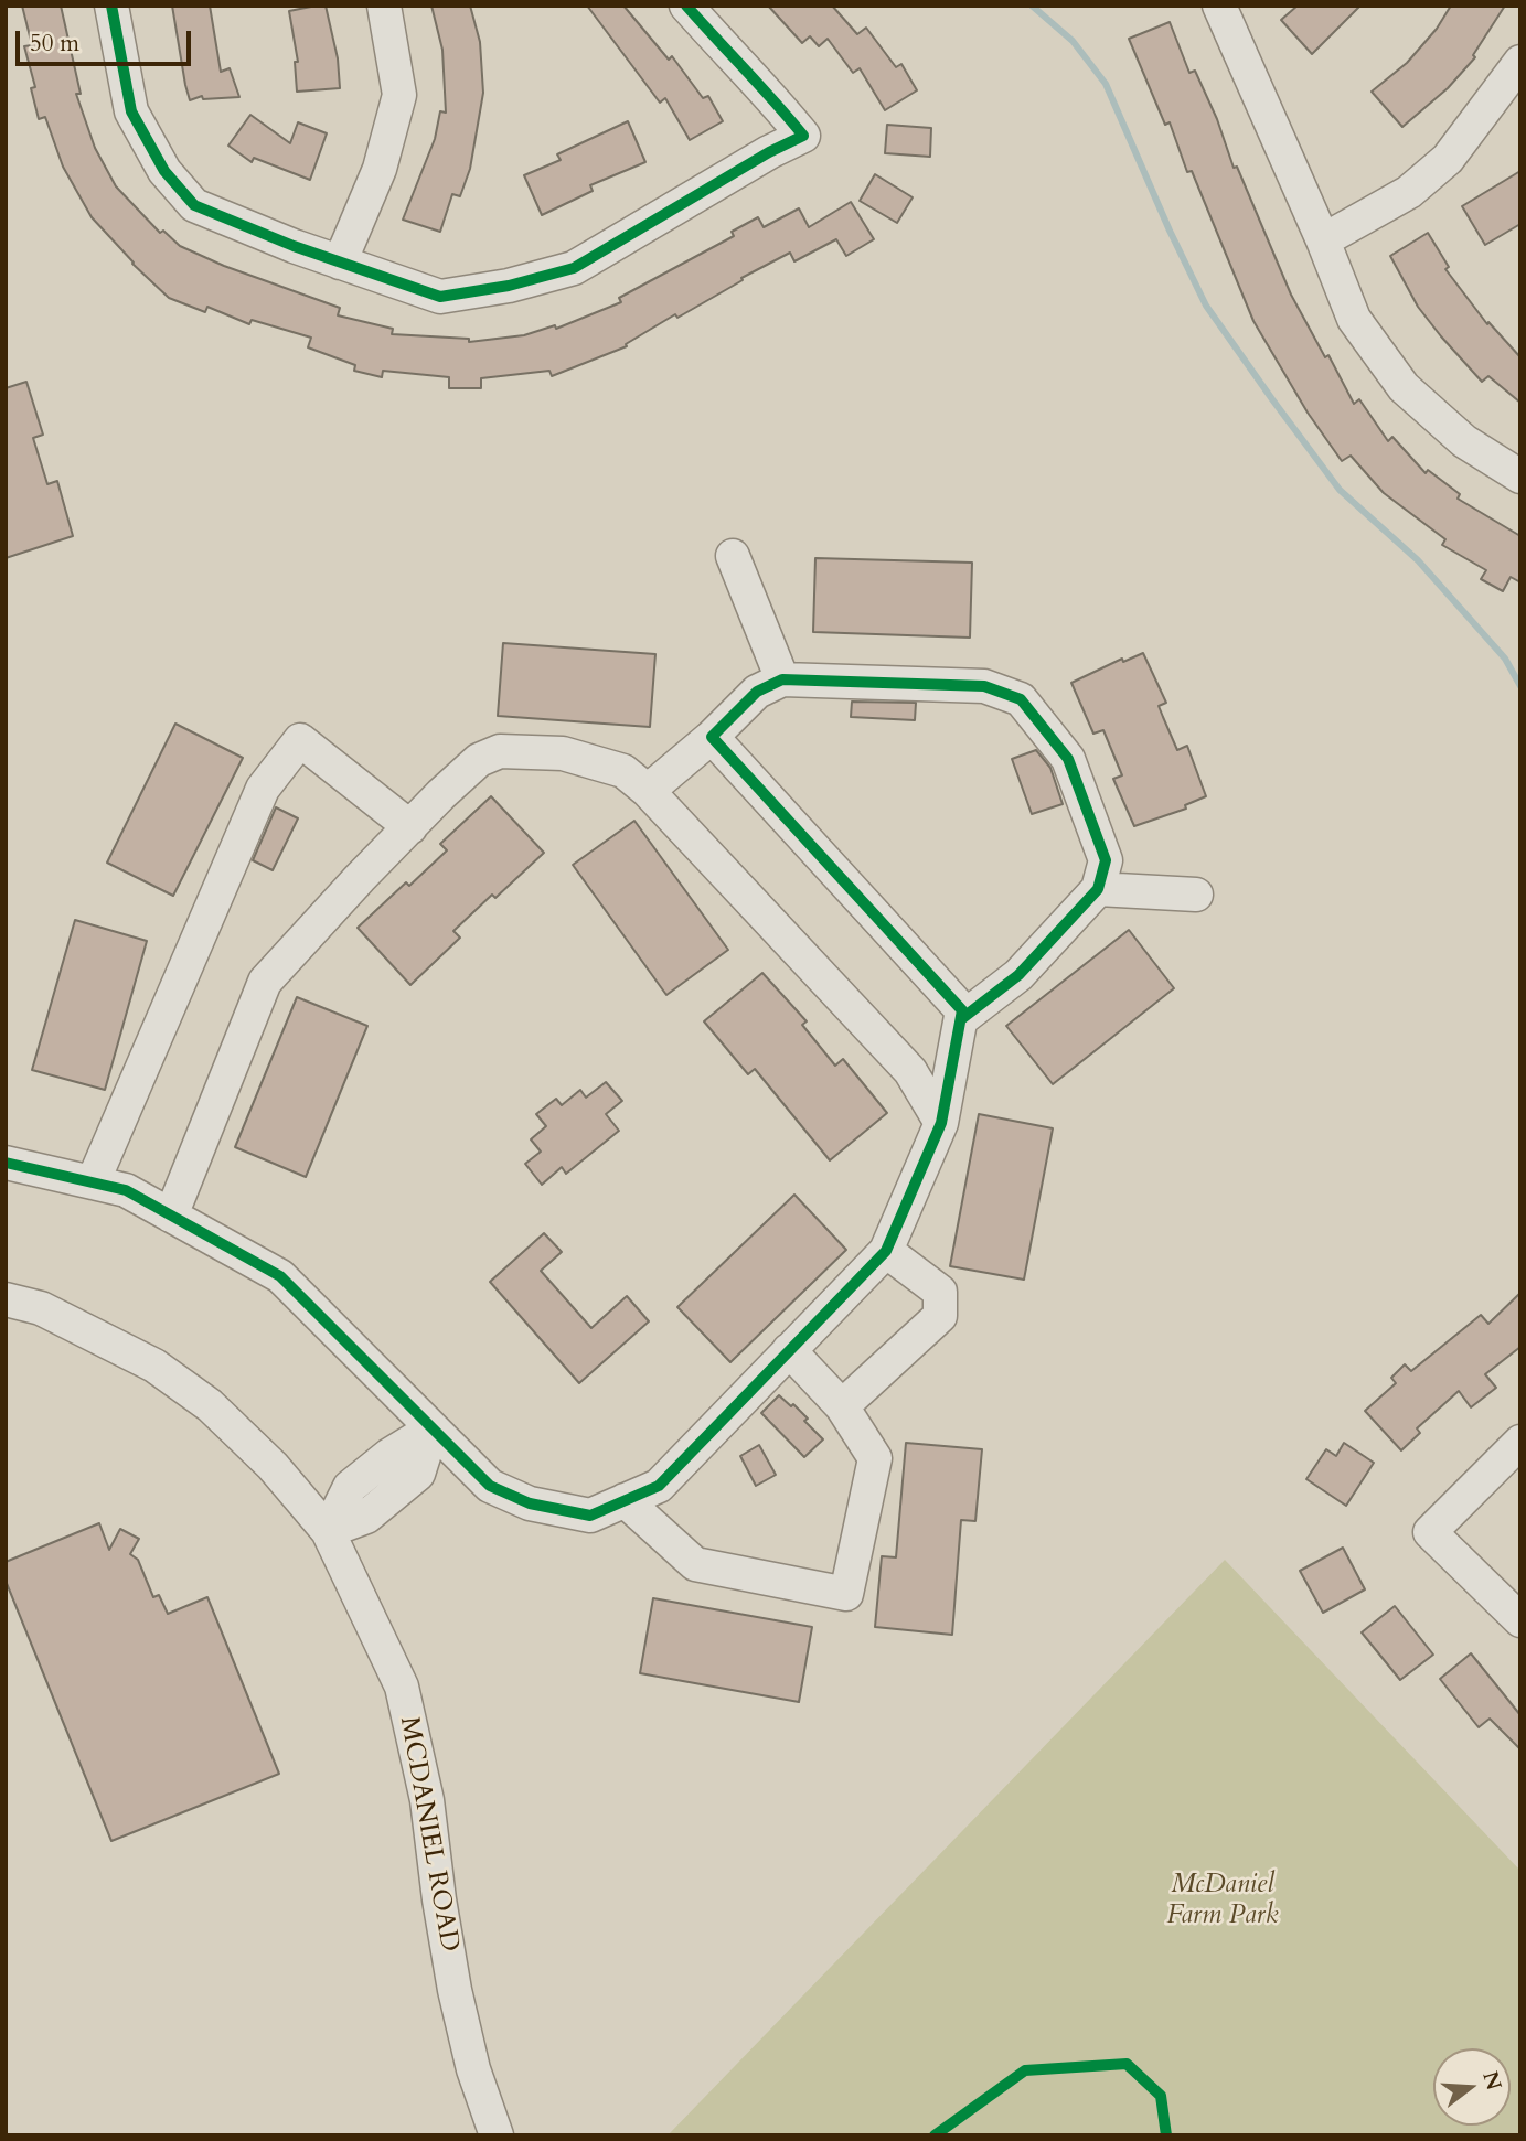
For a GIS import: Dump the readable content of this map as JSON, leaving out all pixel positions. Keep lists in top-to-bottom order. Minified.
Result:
{"streets":{"street":["MCDANIEL ROAD"]},"parks":["McDaniel Farm Park"],"scale_bar":"50 m","north":"right"}
